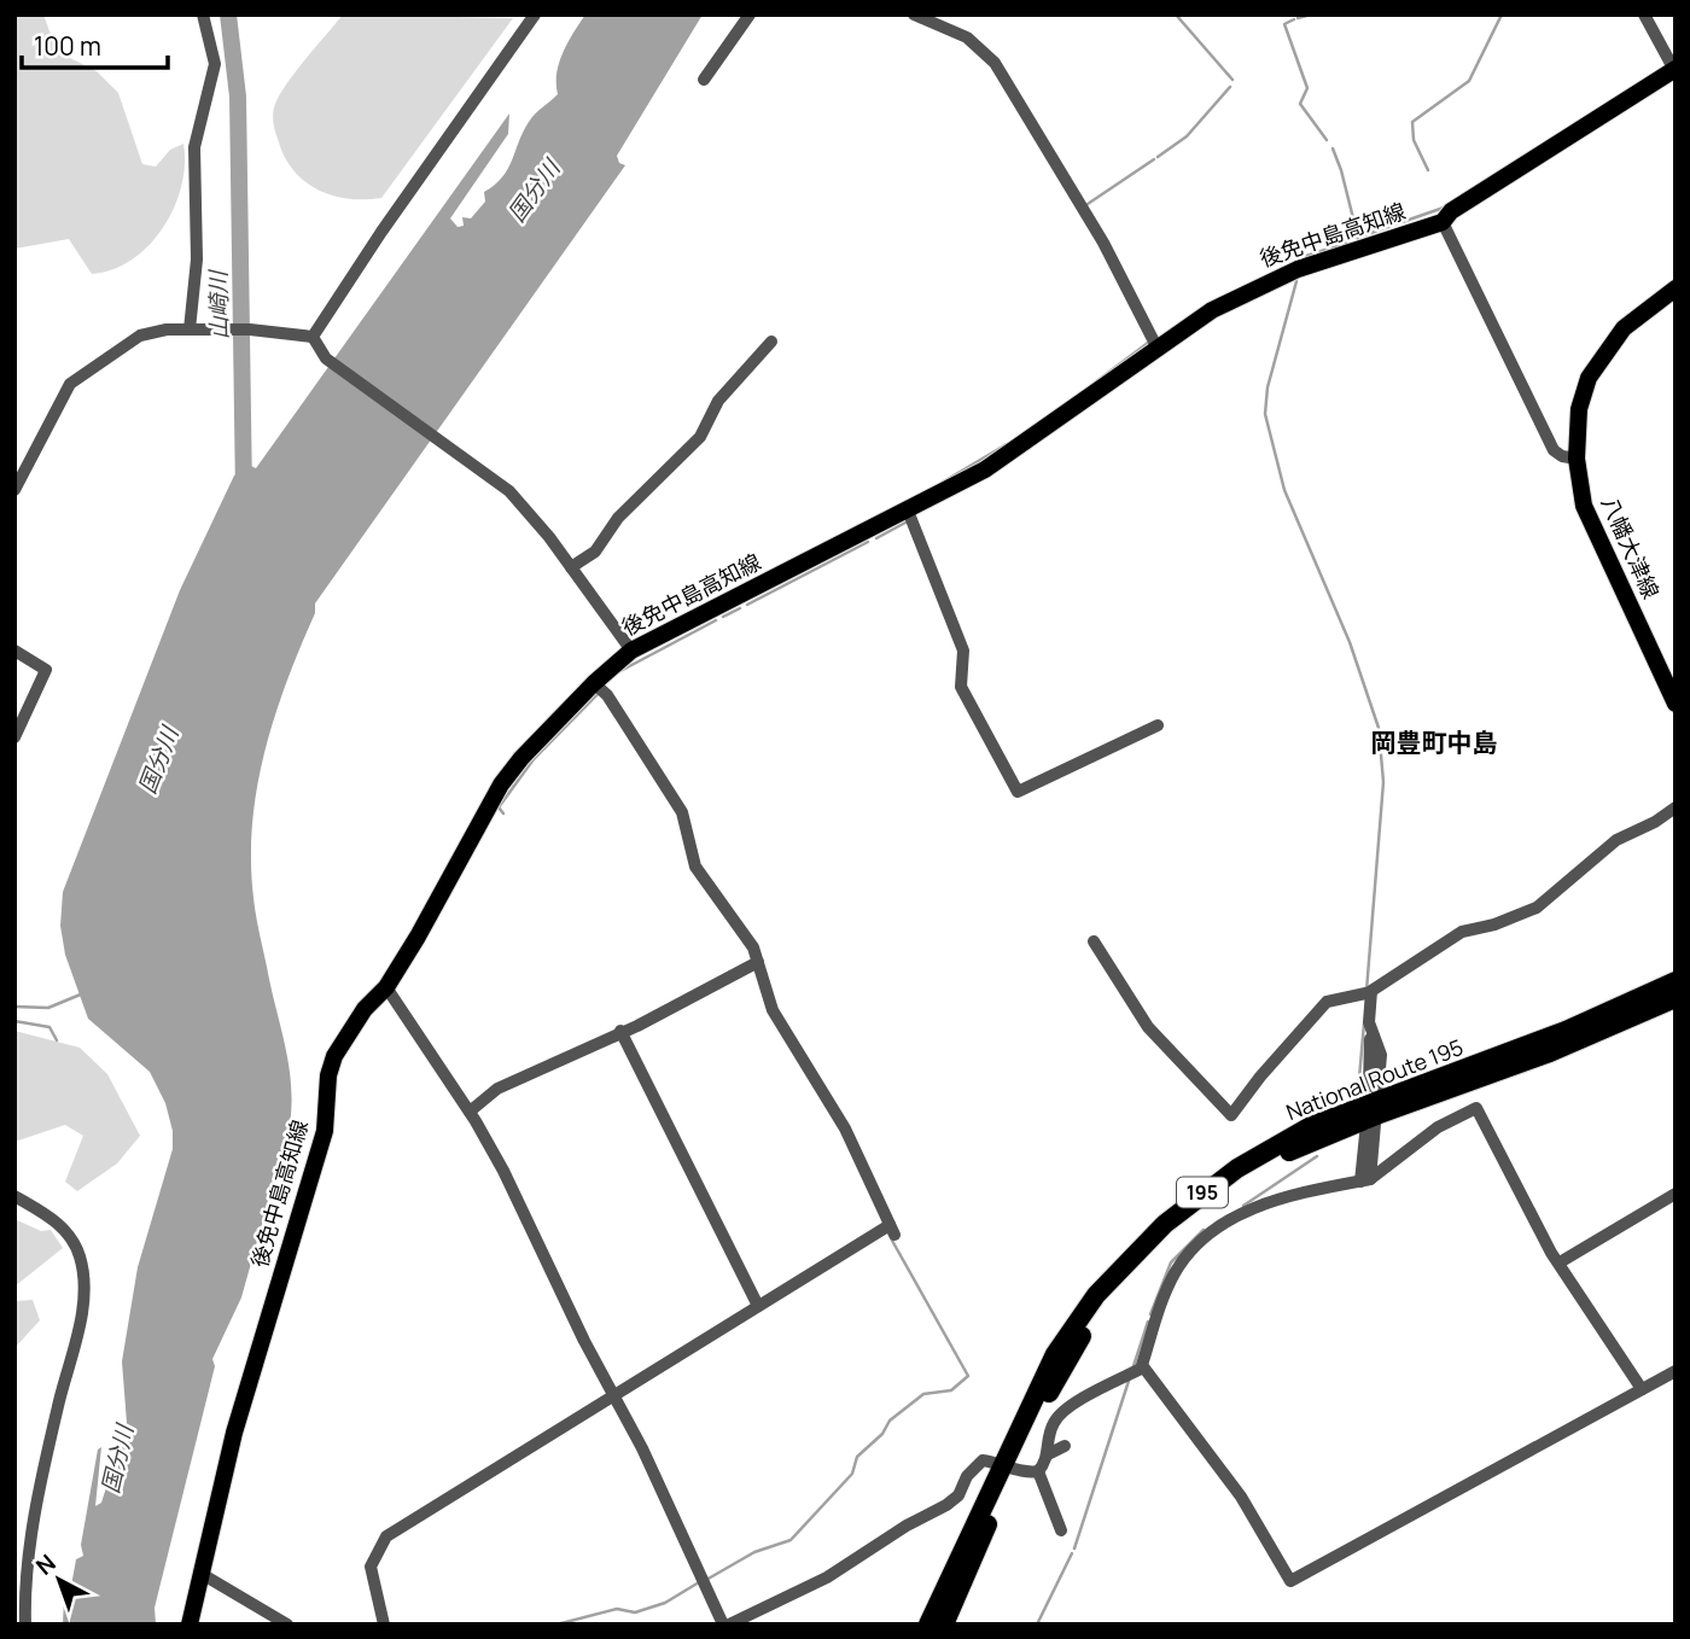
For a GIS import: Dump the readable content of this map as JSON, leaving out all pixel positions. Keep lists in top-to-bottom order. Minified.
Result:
{"streets":{"highway":["National Route 195","195"],"main road":["後免中島高知線","八幡大津線"]},"districts":["岡豊町中島"],"water":["国分川","山崎川"],"scale_bar":"100 m","north":"top left"}
